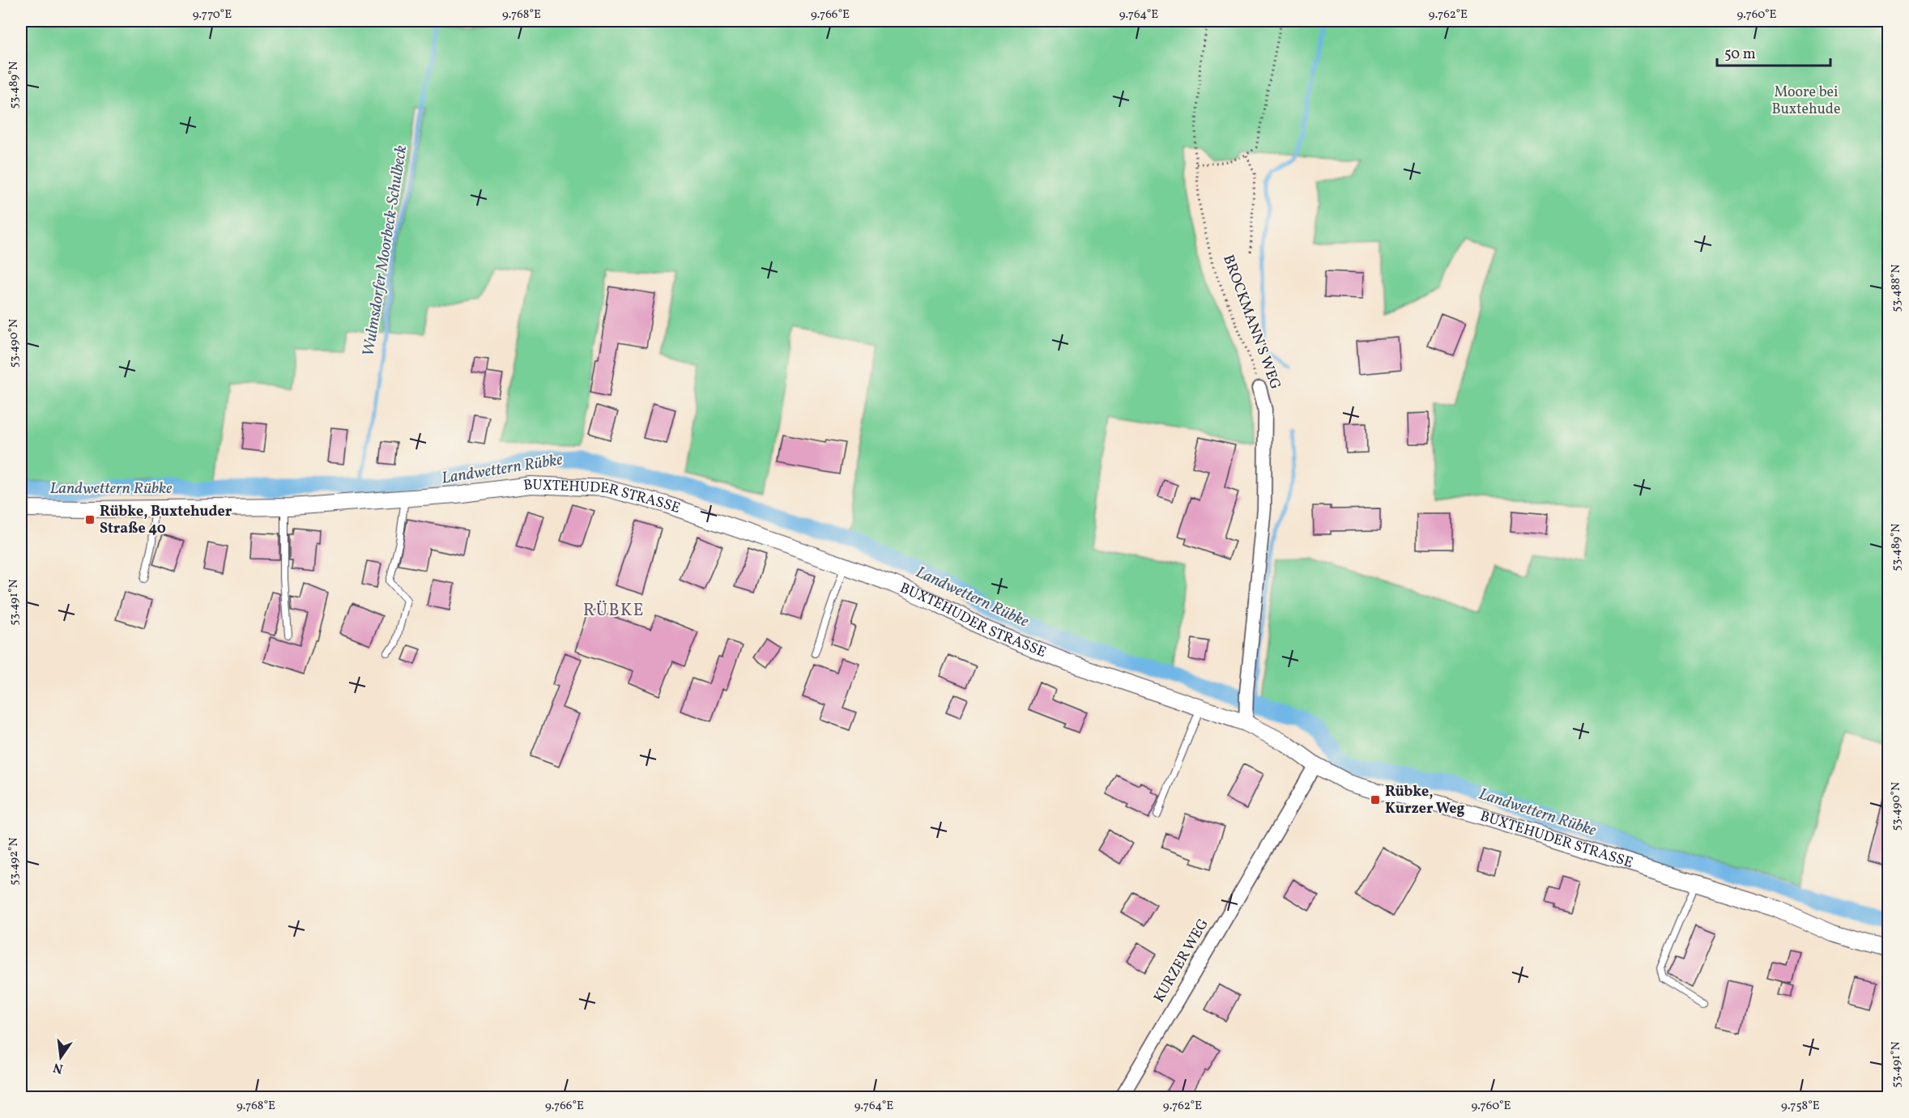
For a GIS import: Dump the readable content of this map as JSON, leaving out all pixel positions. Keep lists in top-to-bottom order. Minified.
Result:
{"streets":{"street":["BROCKMANN'S WEG","BUXTEHUDER STRASSE","KURZER WEG"]},"crossings":[["BROCKMANN'S WEG","BUXTEHUDER STRASSE"],["BUXTEHUDER STRASSE","KURZER WEG"]],"districts":["RÜBKE"],"water":["Wulmsdorfer Moorbeck-Schulbeck","Landwettern Rübke"],"parks":["Moore bei Buxtehude"],"places":{"transit":["Rübke, Buxtehuder Straße 40","Rübke, Kurzer Weg"]},"scale_bar":"50 m","north":"bottom","coordinates":["9.770°E","9.768°E","9.766°E","9.764°E","9.762°E","9.760°E","53.489°N","53.488°N","53.490°N","53.491°N","53.492°N","9.758°E"]}
